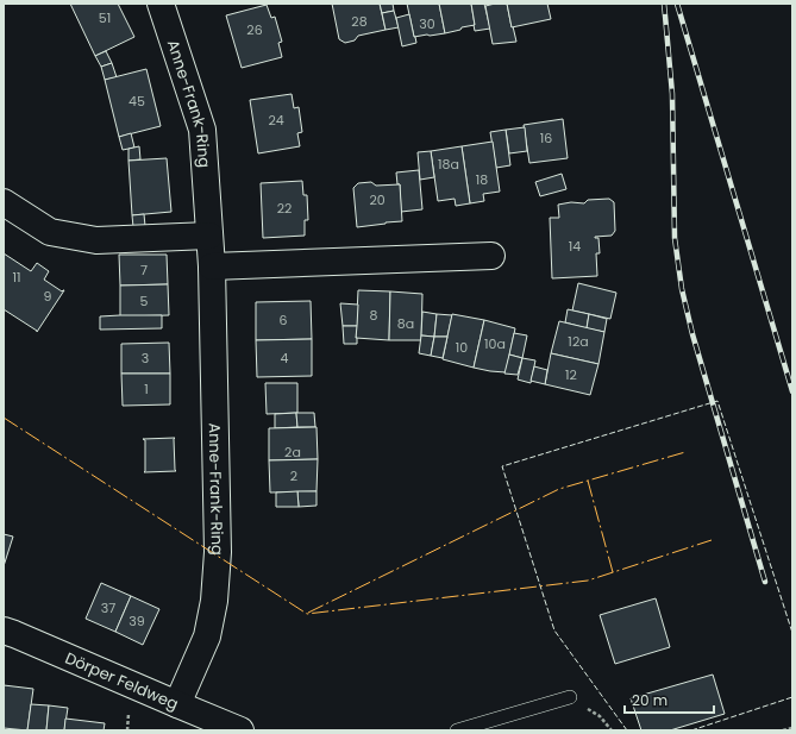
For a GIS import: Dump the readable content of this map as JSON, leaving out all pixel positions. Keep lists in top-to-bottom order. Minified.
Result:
{"streets":{"street":["Anne-Frank-Ring","Dörper Feldweg"]},"crossings":[["Anne-Frank-Ring","Dörper Feldweg"]],"house_numbers":["51","28","30","26","45","24","16","18a","18","20","22","14","7","11","9","5","8","6","8a","12a","10a","10","3","4","12","1","2a","2","37","39"],"scale_bar":"20 m"}
